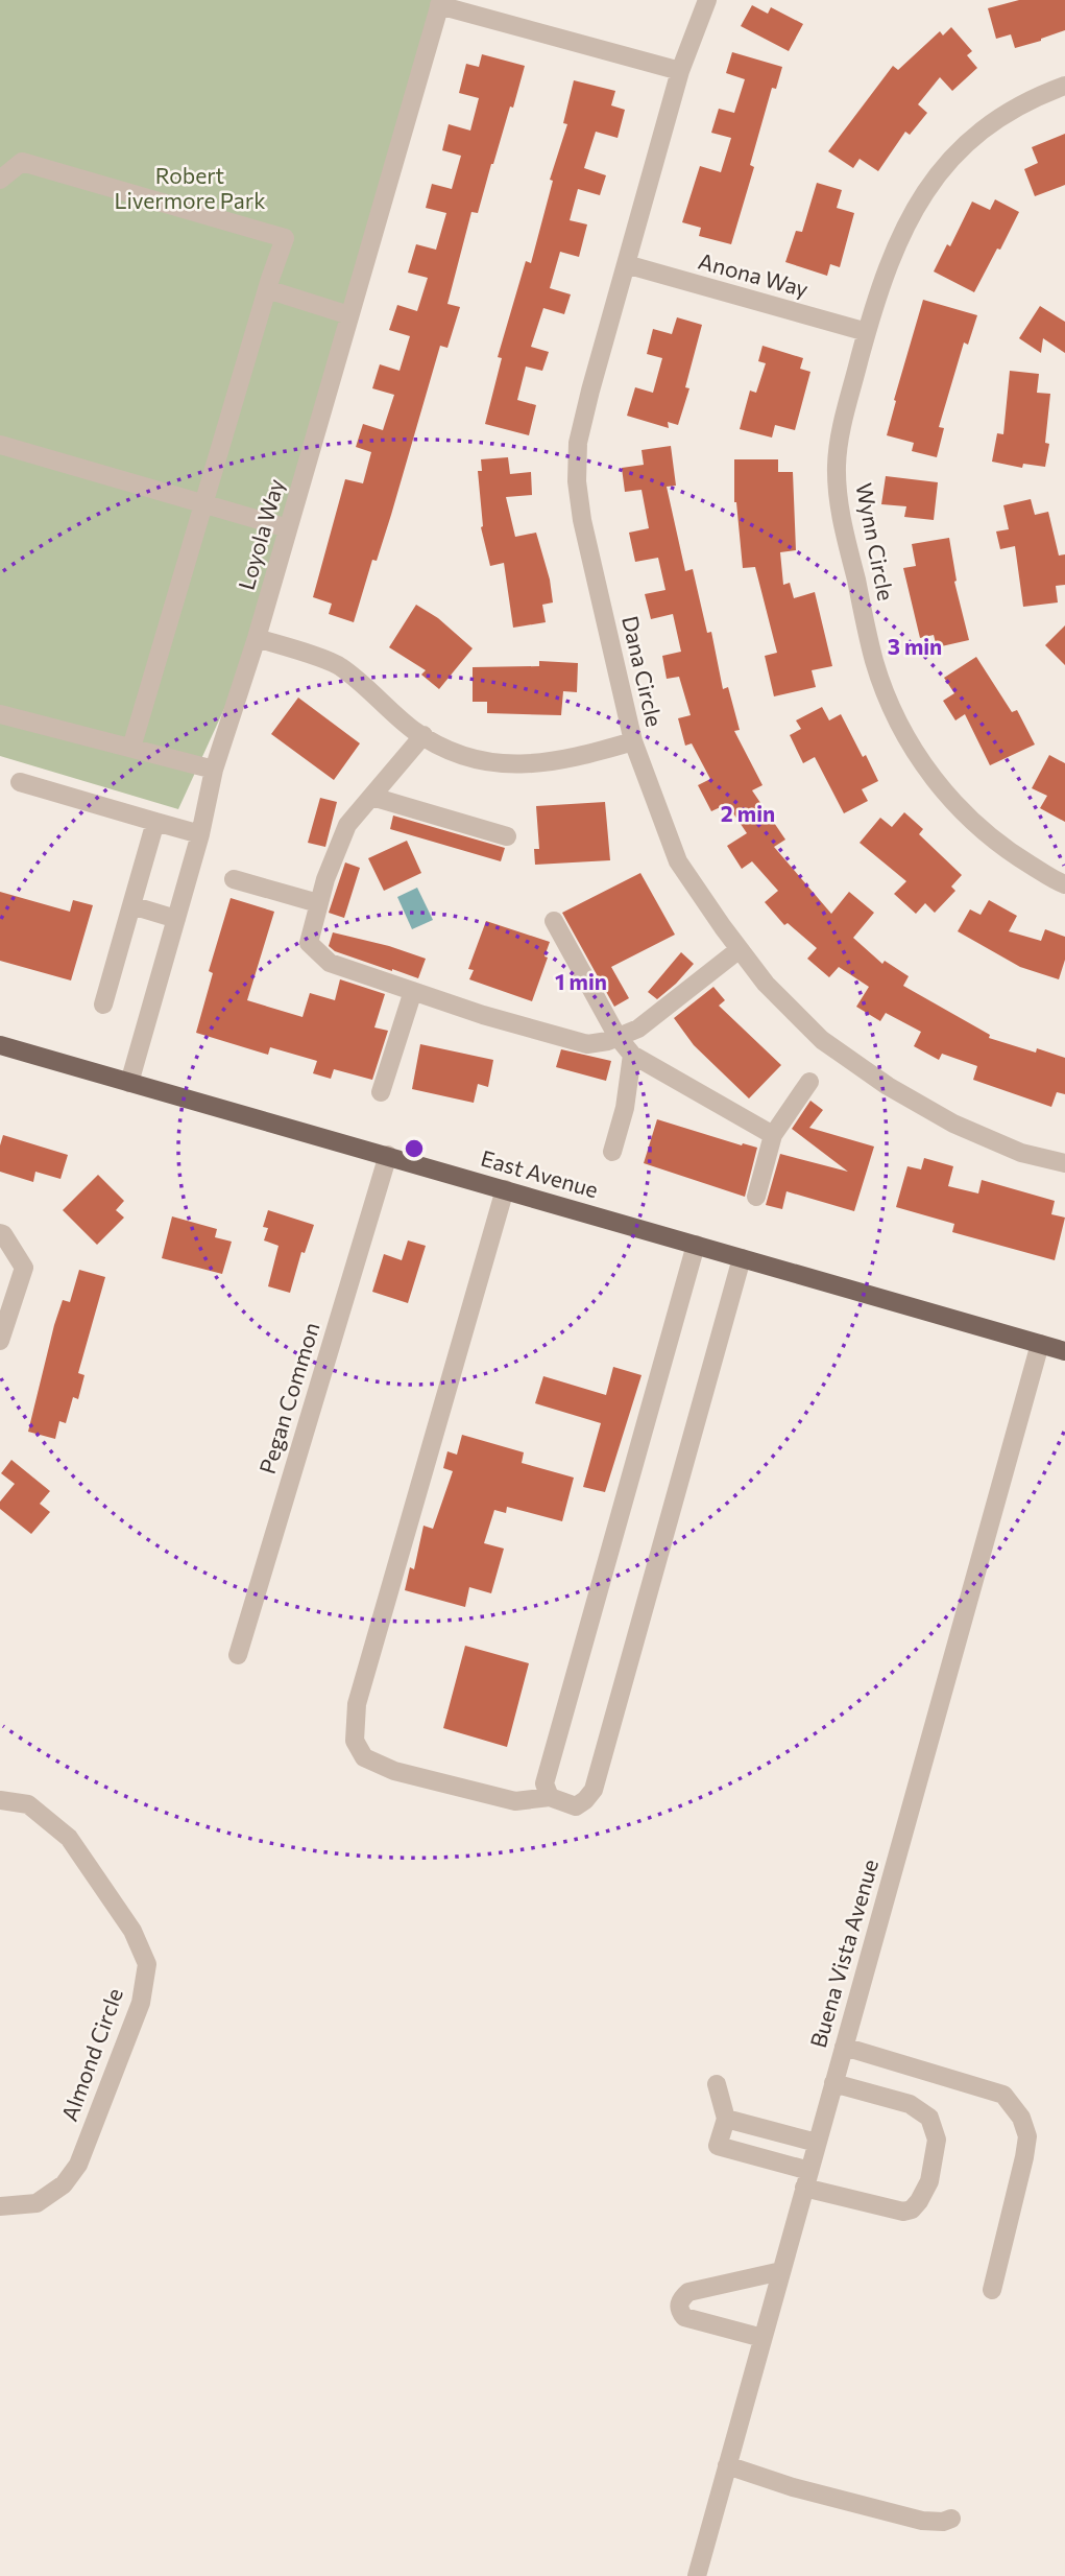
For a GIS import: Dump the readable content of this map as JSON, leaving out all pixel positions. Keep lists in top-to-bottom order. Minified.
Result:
{"streets":{"main road":["East Avenue"],"street":["Anona Way","Loyola Way","Wynn Circle","Dana Circle","Pegan Common","Buena Vista Avenue","Almond Circle"]},"crossings":[["Anona Way","Wynn Circle"],["Anona Way","Dana Circle"],["Loyola Way","East Avenue"],["East Avenue","Pegan Common"],["East Avenue","Buena Vista Avenue"]],"parks":["Robert Livermore Park"],"rings":["3 min","2 min","1 min"]}
